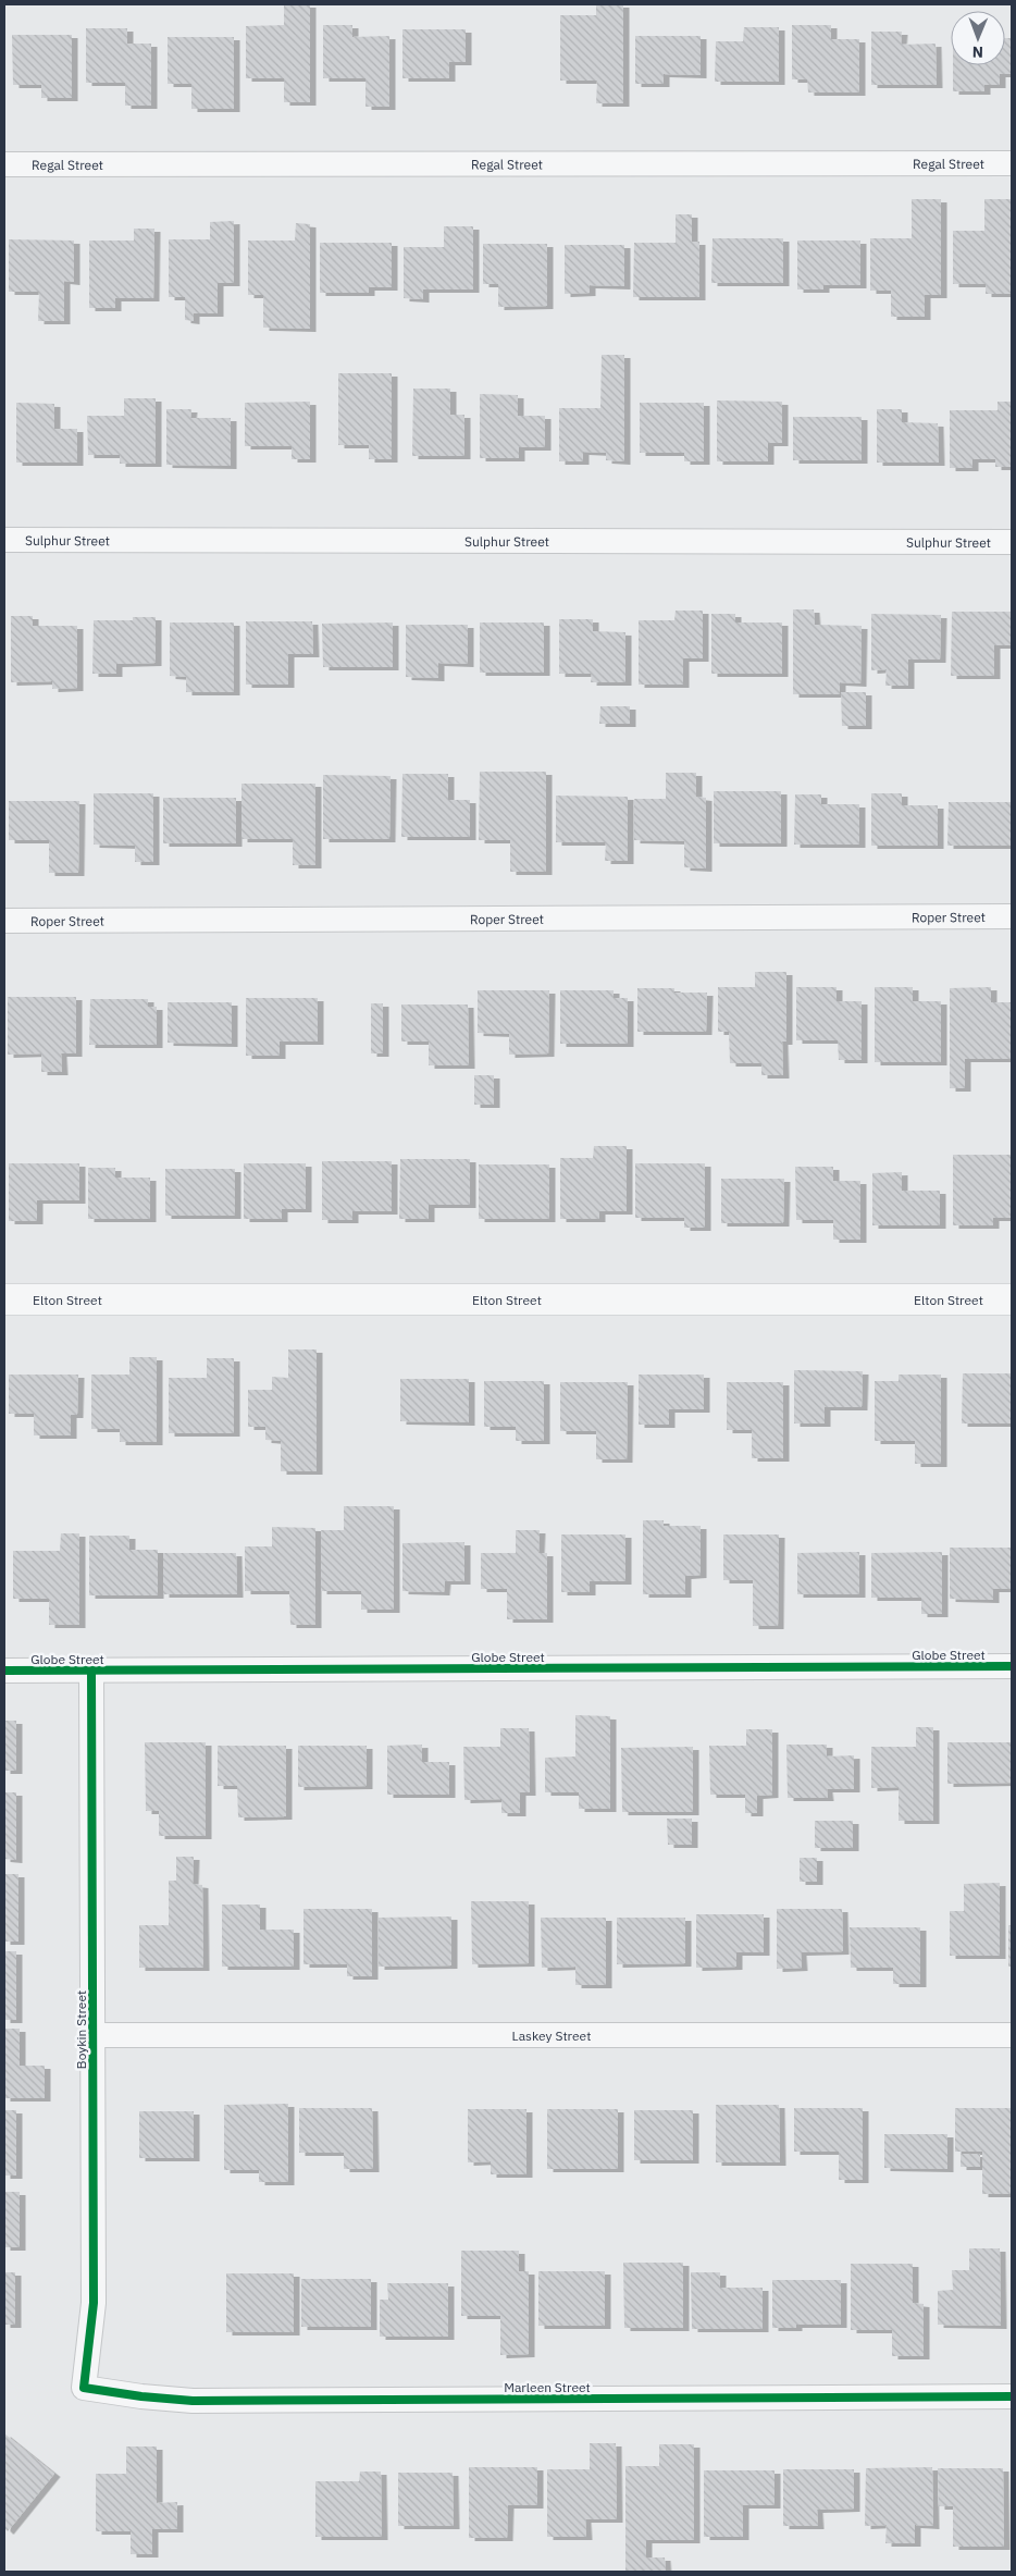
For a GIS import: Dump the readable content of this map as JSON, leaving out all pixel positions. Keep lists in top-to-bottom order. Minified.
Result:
{"streets":{"street":["Regal Street","Sulphur Street","Roper Street","Elton Street","Globe Street","Boykin Street","Laskey Street","Marleen Street"]},"crossings":[["Globe Street","Boykin Street"],["Boykin Street","Laskey Street"],["Boykin Street","Marleen Street"]],"north":"bottom"}
